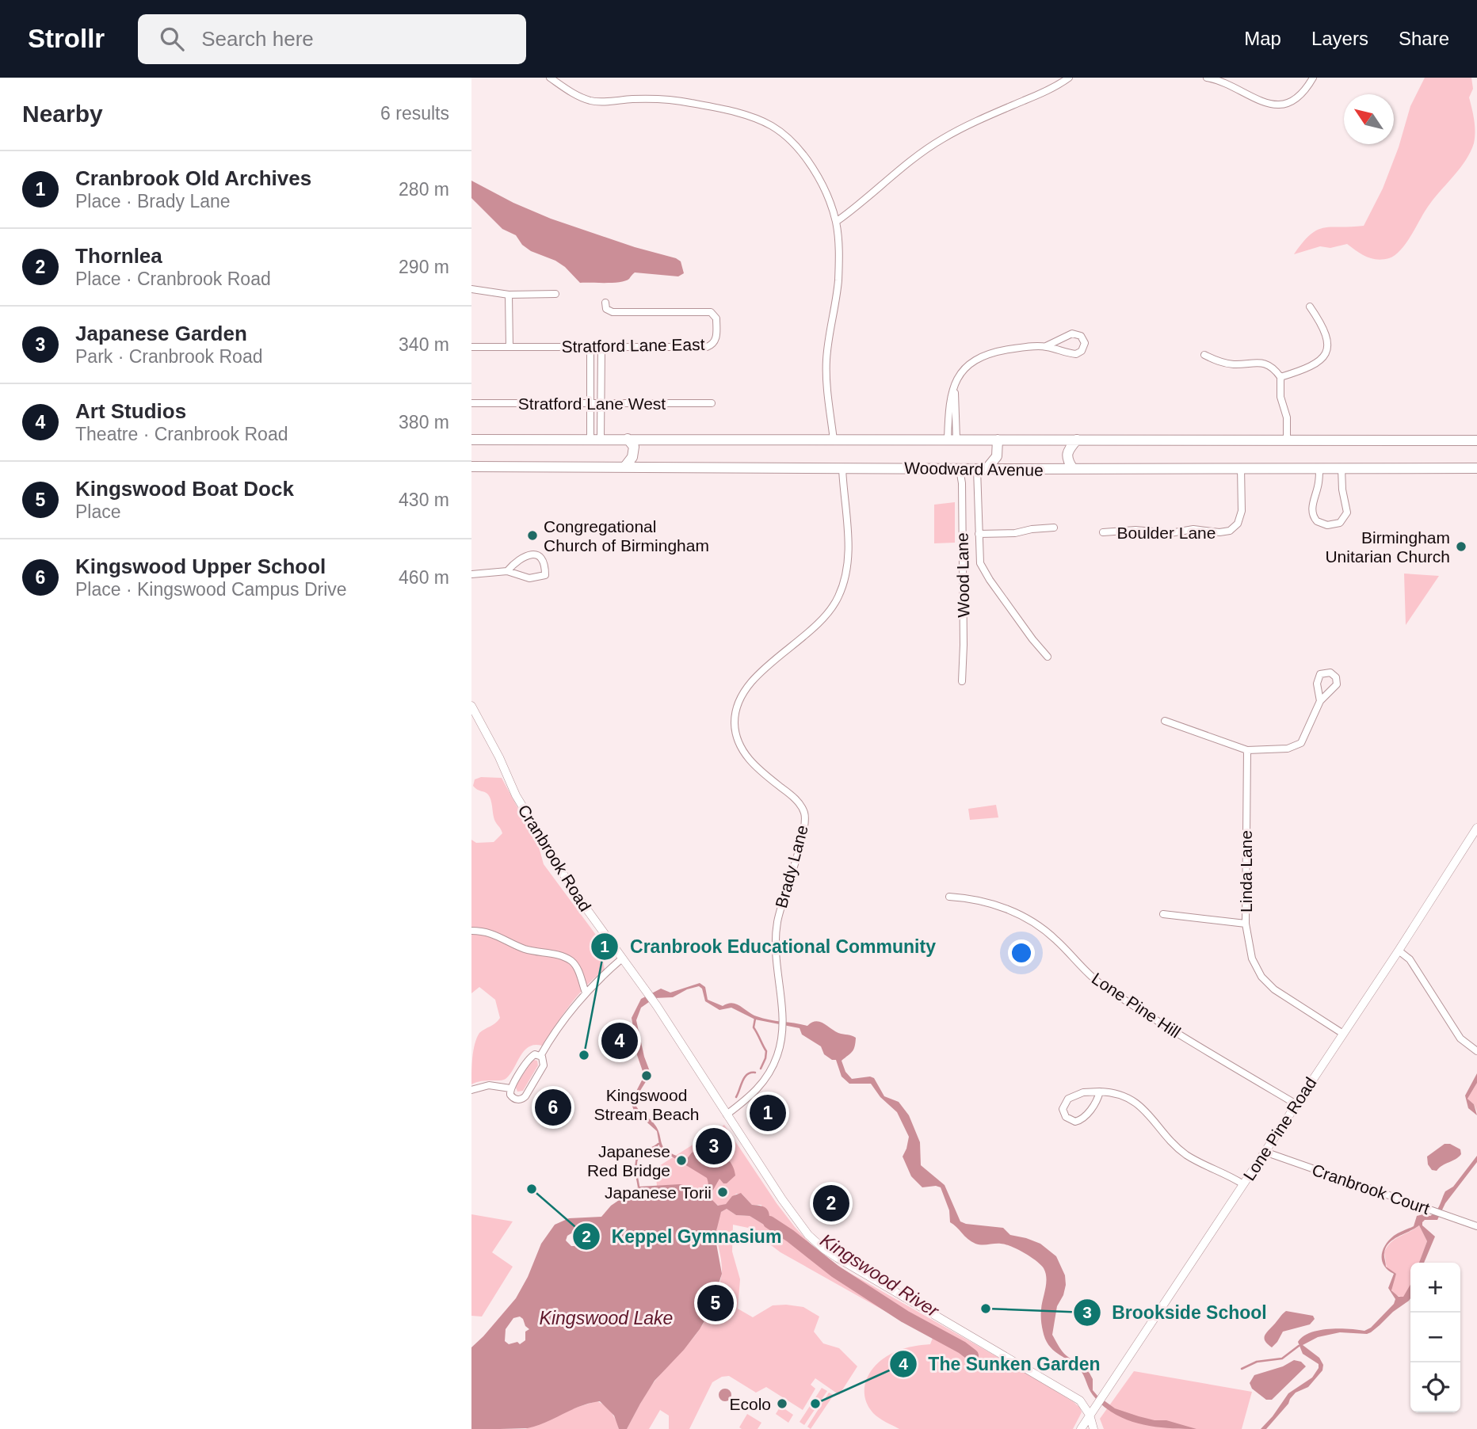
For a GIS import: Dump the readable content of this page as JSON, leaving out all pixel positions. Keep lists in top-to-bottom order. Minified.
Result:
{"streets":{"main road":["Woodward Avenue"],"street":["Stratford Lane East","Stratford Lane West","Boulder Lane","Wood Lane","Cranbrook Road","Brady Lane","Linda Lane","Lone Pine Hill","Lone Pine Road","Cranbrook Court"]},"crossings":[["Woodward Avenue","Boulder Lane"],["Woodward Avenue","Wood Lane"],["Woodward Avenue","Brady Lane"],["Cranbrook Road","Brady Lane"],["Cranbrook Road","Lone Pine Road"],["Linda Lane","Lone Pine Road"],["Lone Pine Hill","Lone Pine Road"],["Lone Pine Road","Cranbrook Court"]],"water":["Kingswood River","Kingswood Lake"],"places":["Congregational Church of Birmingham","Birmingham Unitarian Church","Cranbrook Educational Community","Kingswood Stream Beach","Japanese Red Bridge","Keppel Gymnasium","Japanese Torii","Brookside School","Ecolo","The Sunken Garden"],"north":"top left","page":{"header":"Strollr","search":"Search here","nav":["Map","Layers","Share"],"heading":["Nearby","6 results"],"list":[{"mark":"1","name":"Cranbrook Old Archives","note":"Place · Brady Lane","value":"280 m"},{"mark":"2","name":"Thornlea","note":"Place · Cranbrook Road","value":"290 m"},{"mark":"3","name":"Japanese Garden","note":"Park · Cranbrook Road","value":"340 m"},{"mark":"4","name":"Art Studios","note":"Theatre · Cranbrook Road","value":"380 m"},{"mark":"5","name":"Kingswood Boat Dock","note":"Place","value":"430 m"},{"mark":"6","name":"Kingswood Upper School","note":"Place · Kingswood Campus Drive","value":"460 m"}],"pins":["4","6","1","3","2","5"],"map_buttons":["+","−"]}}
